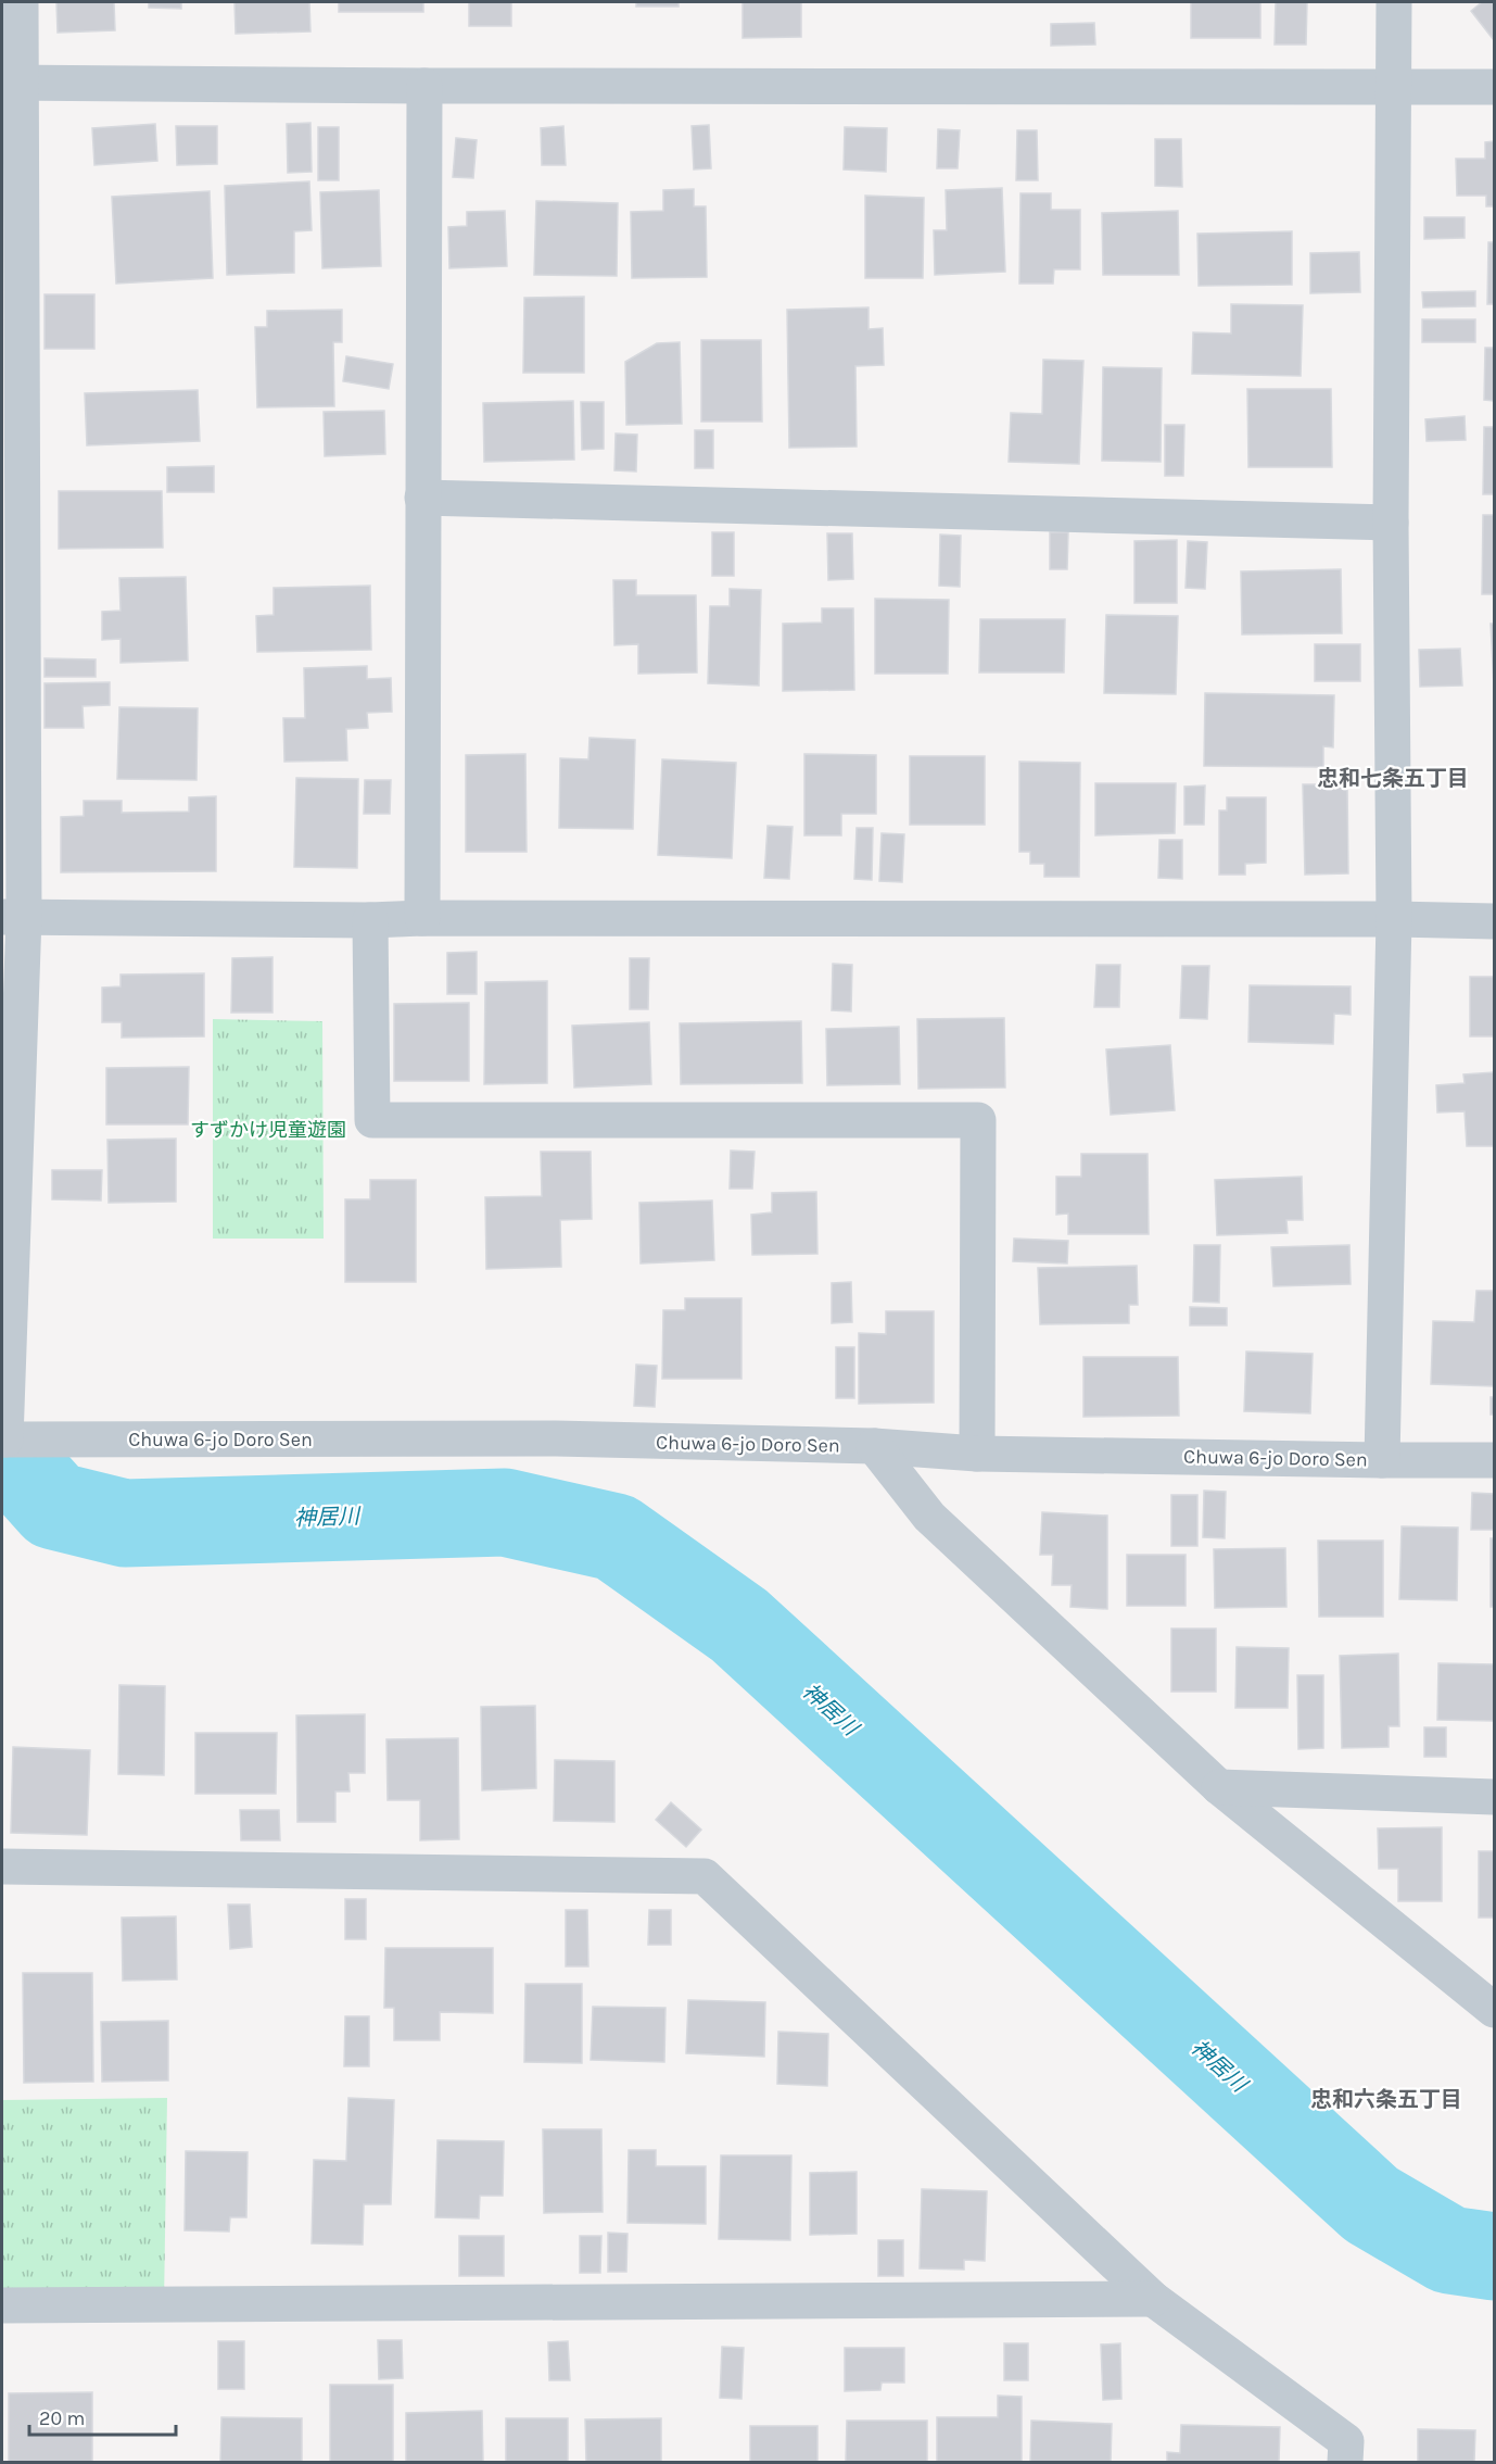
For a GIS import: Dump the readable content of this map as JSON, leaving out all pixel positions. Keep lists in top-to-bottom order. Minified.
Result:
{"streets":{"street":["Chuwa 6-jo Doro Sen"]},"districts":["忠和七条五丁目","忠和六条五丁目"],"water":["神居川"],"parks":["すずかけ児童遊園"],"scale_bar":"20 m"}
